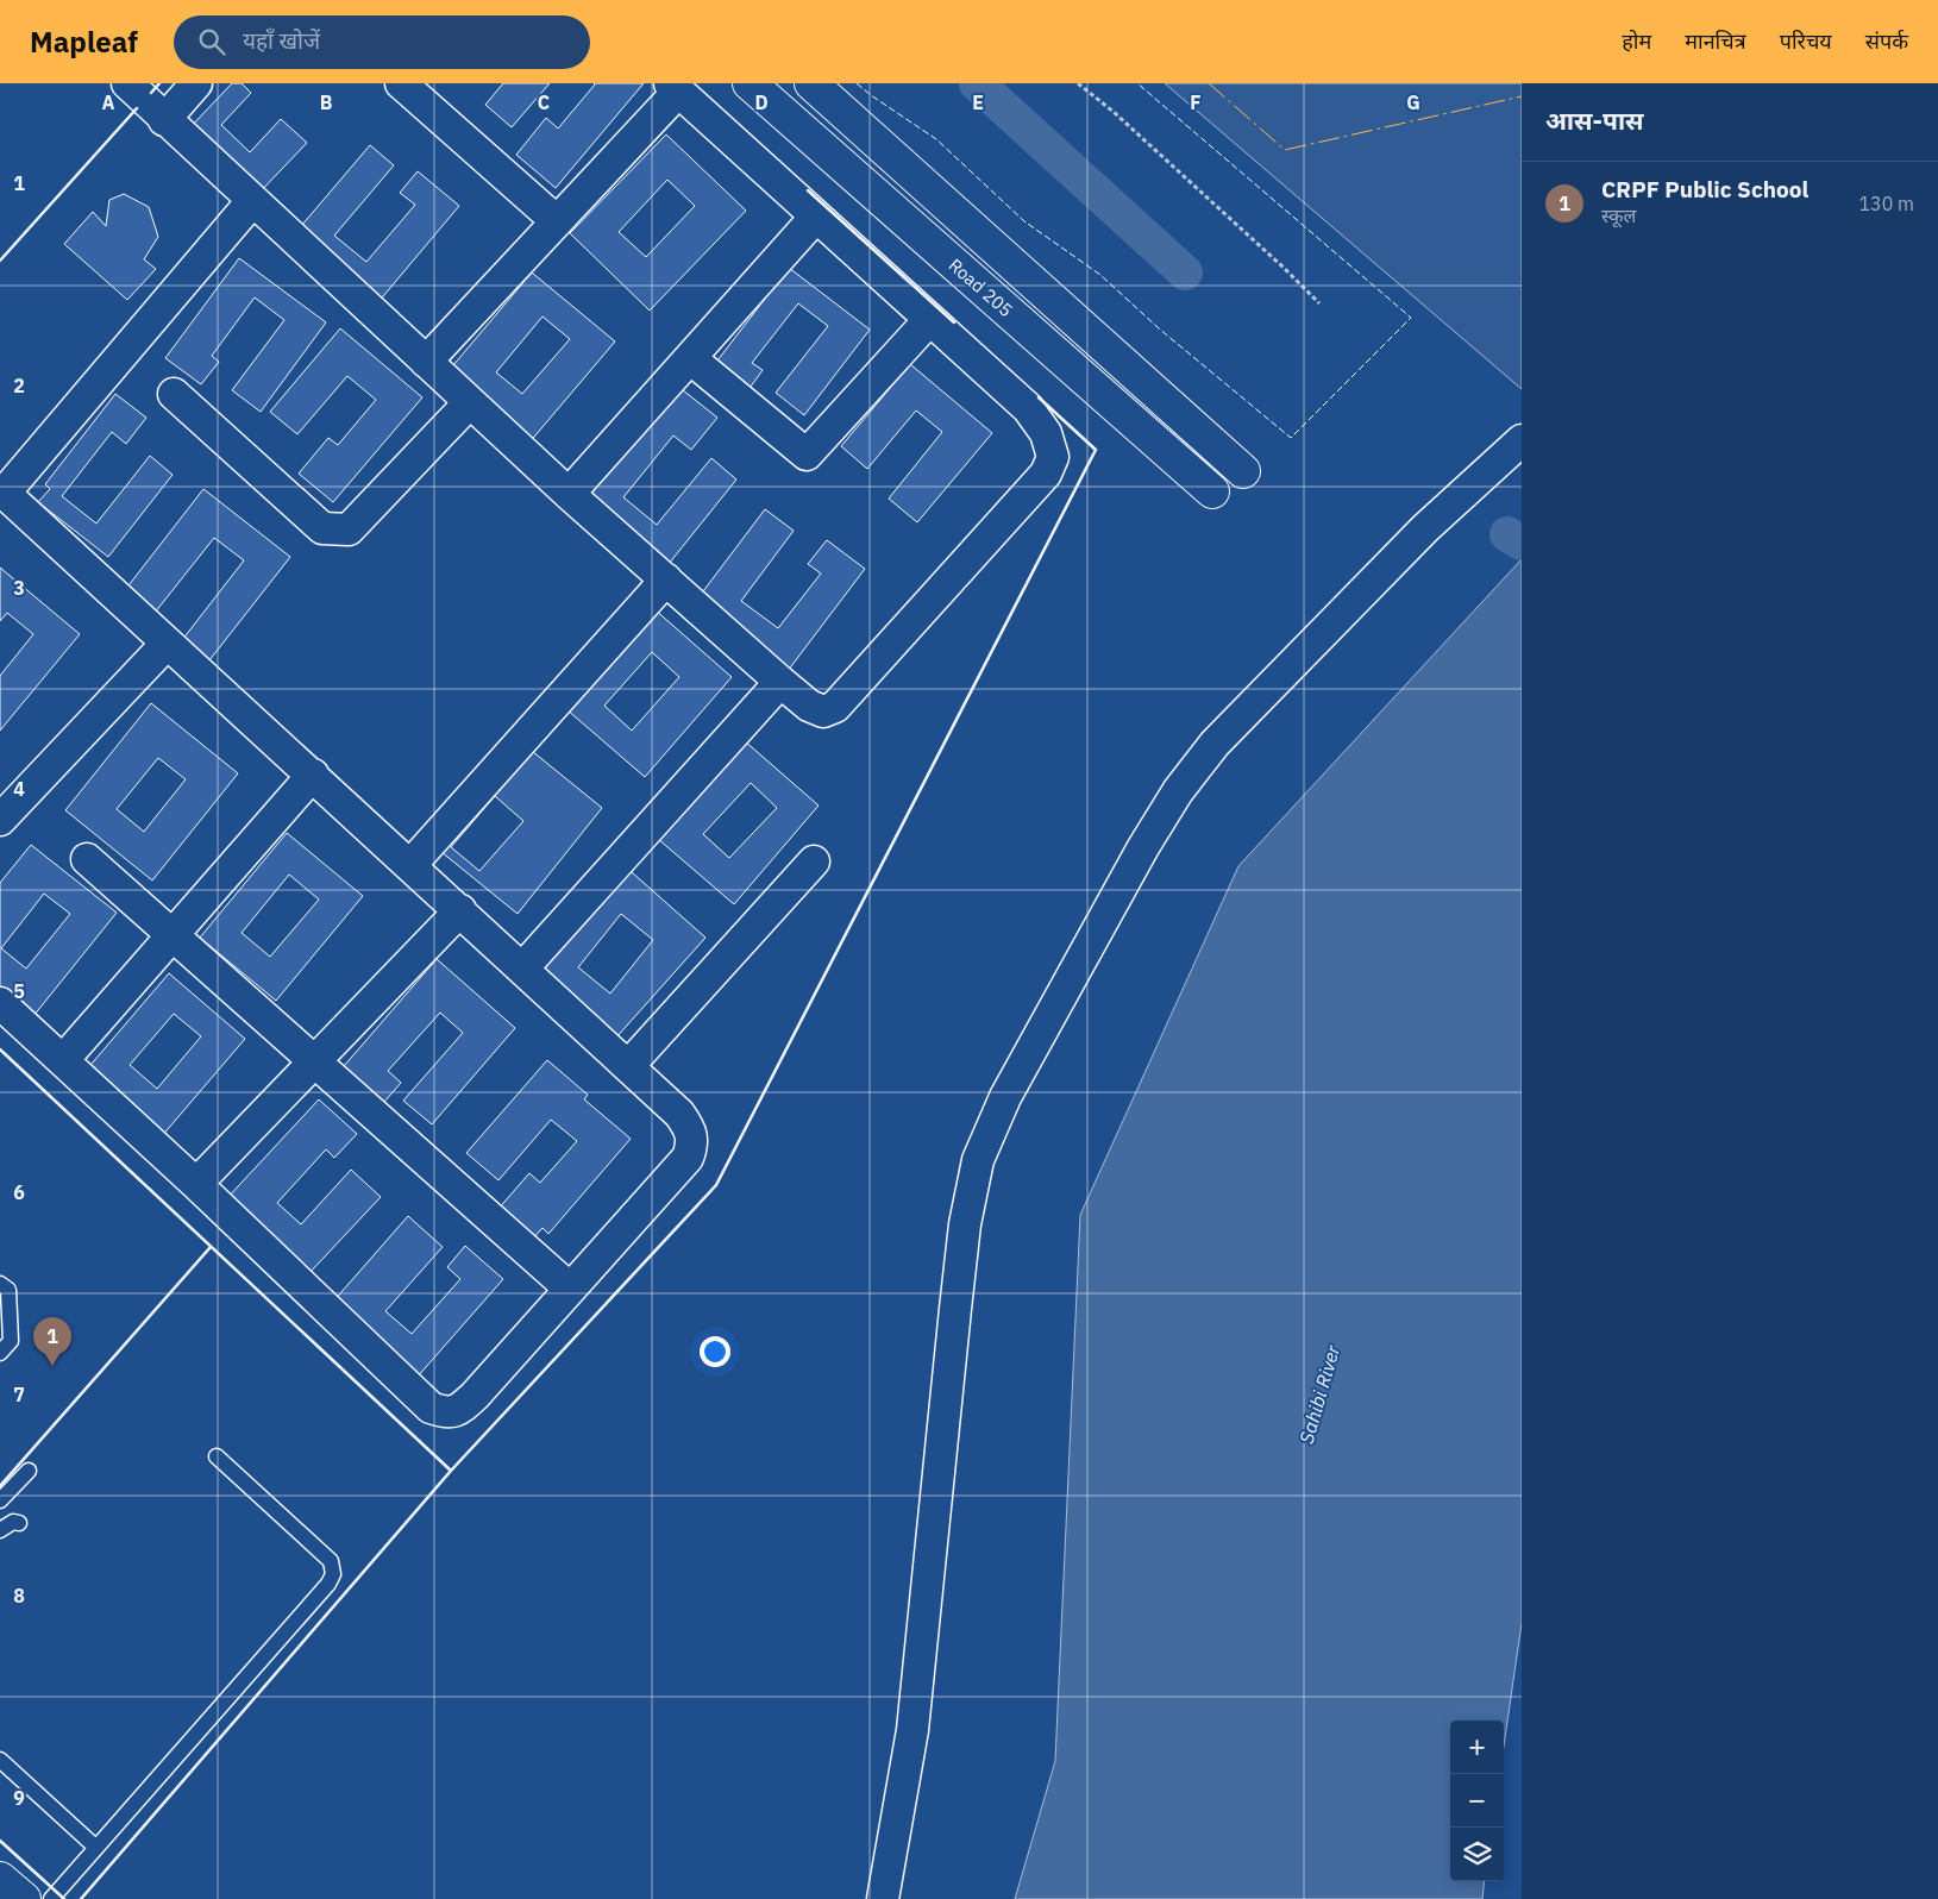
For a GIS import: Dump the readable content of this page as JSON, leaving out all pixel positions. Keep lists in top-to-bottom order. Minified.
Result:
{"streets":{"street":["Road 205"]},"water":["Sahibi River"],"page":{"header":"Mapleaf","search":"यहाँ खोजें","nav":["होम","मानचित्र","परिचय","संपर्क"],"heading":"आस-पास","list":[{"mark":"1","name":"CRPF Public School","note":"स्कूल","value":"130 m"}],"pins":"1","map_buttons":["+","−"]},"grid":{"columns":["A","B","C","D","E","F","G"],"rows":["1","2","3","4","5","6","7","8","9"]}}
